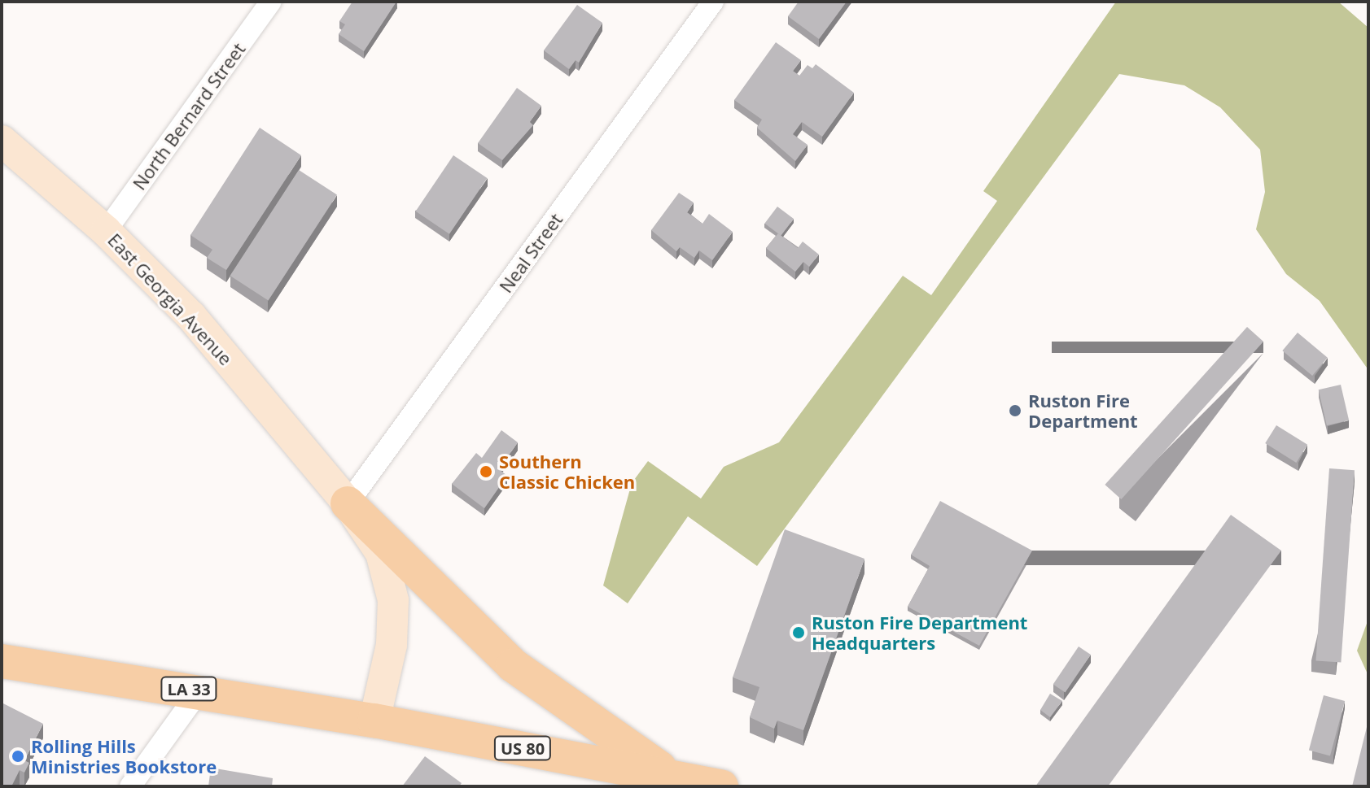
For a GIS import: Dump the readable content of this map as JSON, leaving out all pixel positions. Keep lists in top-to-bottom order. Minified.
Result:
{"streets":{"main road":["East Georgia Avenue","LA 33","US 80"],"street":["North Bernard Street","Neal Street"]},"crossings":[["North Bernard Street","East Georgia Avenue"],["Neal Street","East Georgia Avenue"],["East Georgia Avenue","LA 33"],["East Georgia Avenue","US 80"],["LA 33","US 80"]],"places":["Ruston Fire Department","Southern Classic Chicken","Ruston Fire Department Headquarters","Rolling Hills Ministries Bookstore"]}
